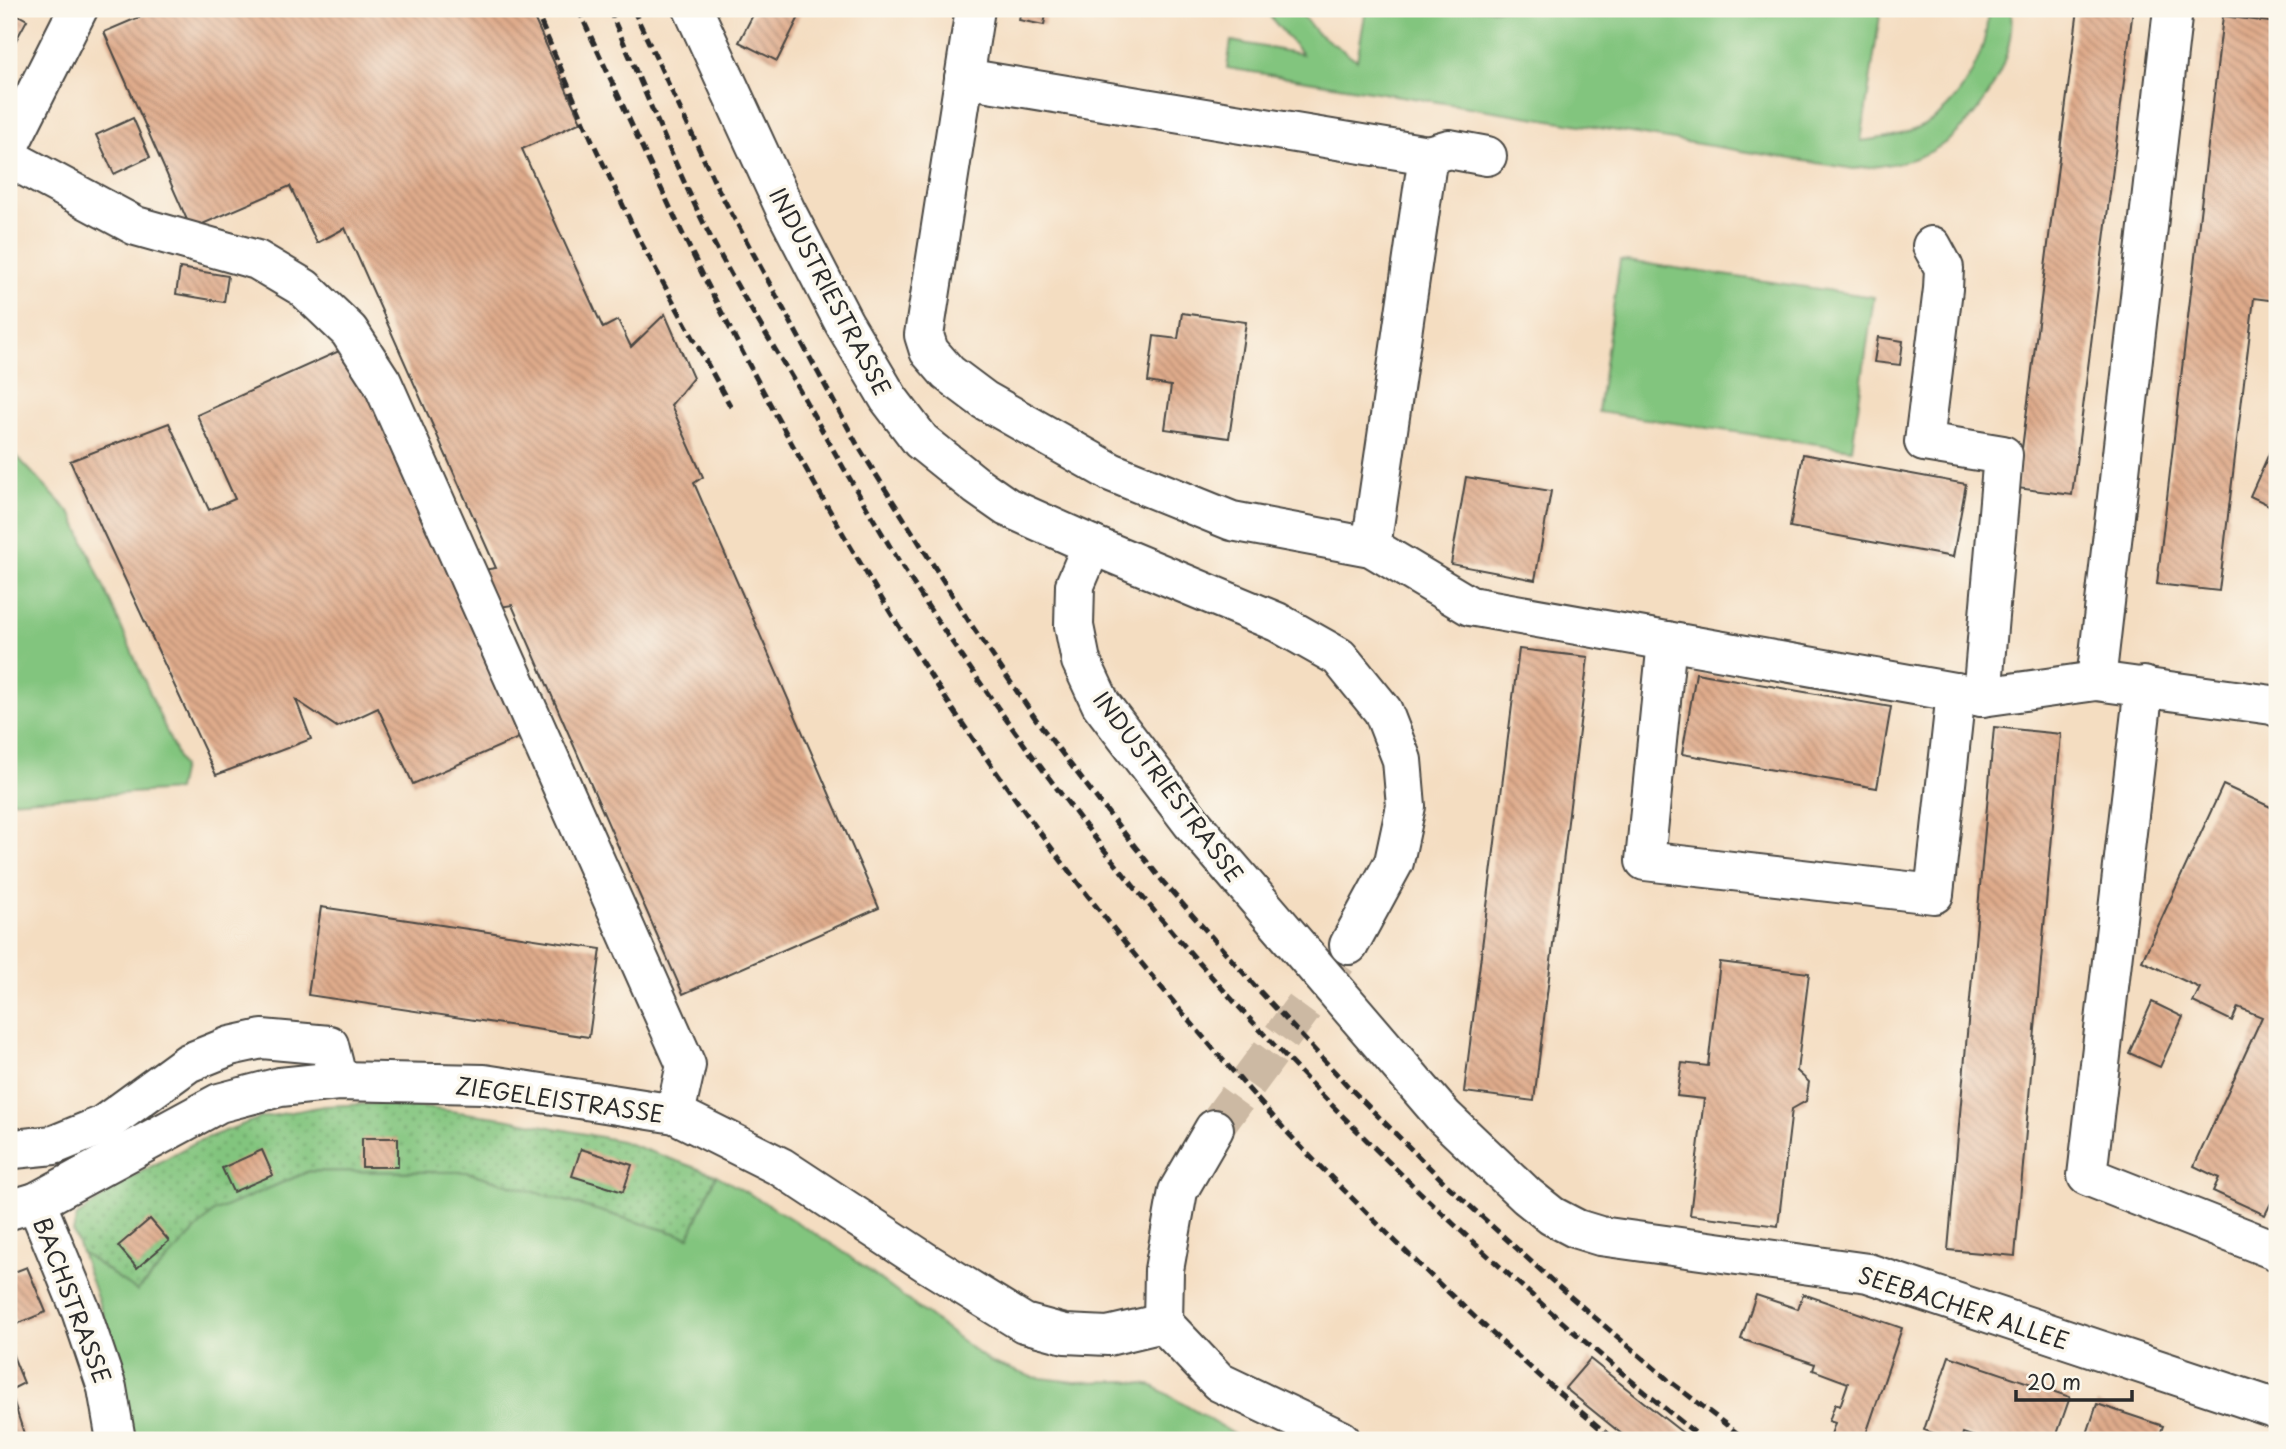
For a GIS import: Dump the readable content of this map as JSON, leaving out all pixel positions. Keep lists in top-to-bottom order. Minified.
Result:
{"streets":{"street":["INDUSTRIESTRASSE","ZIEGELEISTRASSE","BACHSTRASSE","SEEBACHER ALLEE"]},"crossings":[["INDUSTRIESTRASSE","SEEBACHER ALLEE"],["ZIEGELEISTRASSE","BACHSTRASSE"]],"scale_bar":"20 m"}
